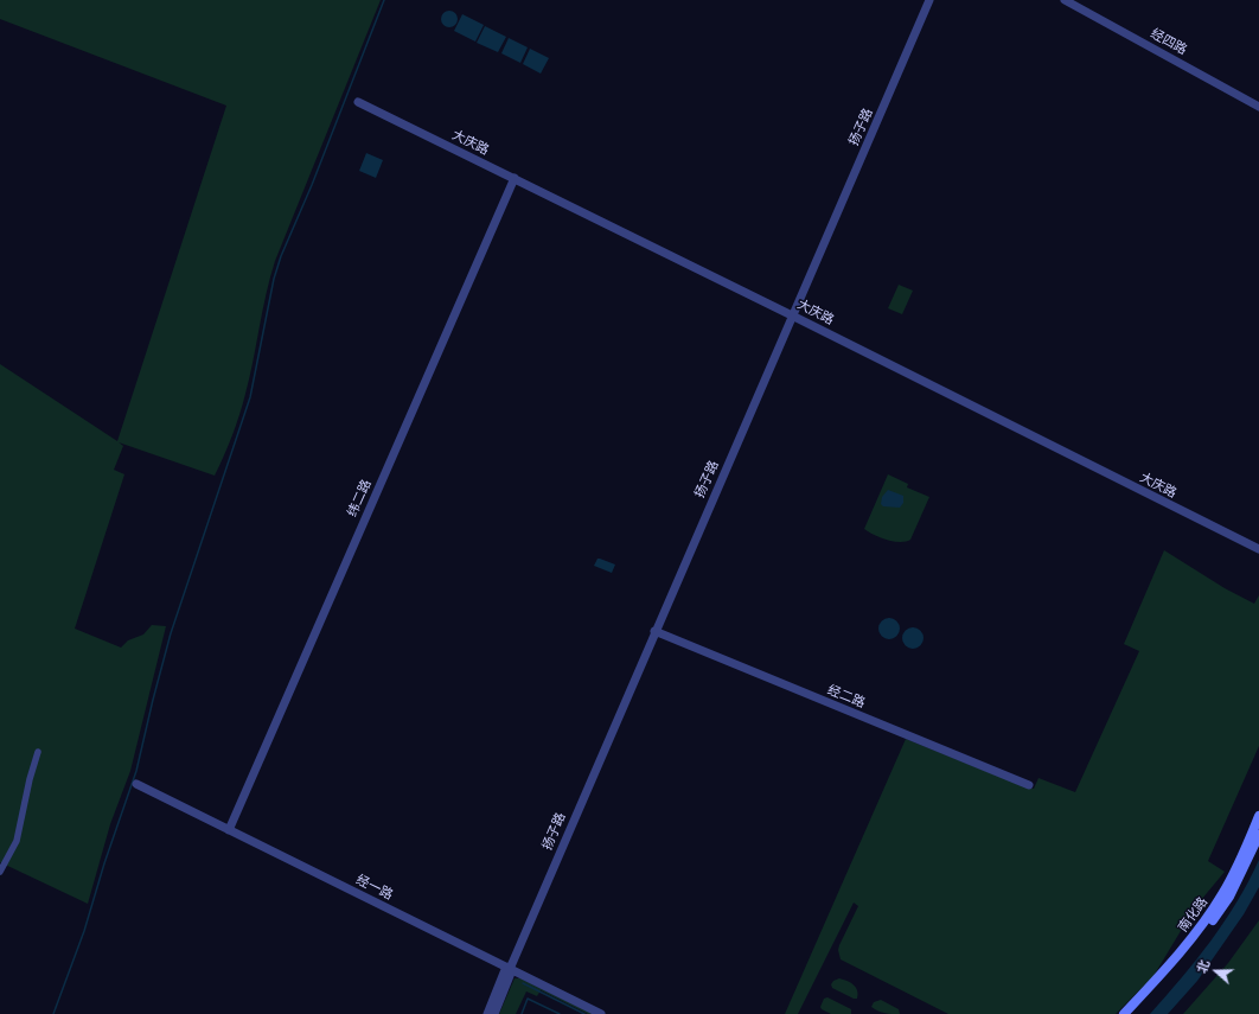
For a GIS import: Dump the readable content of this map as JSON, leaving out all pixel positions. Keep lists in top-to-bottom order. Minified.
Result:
{"streets":{"main road":["南化路"],"street":["经四路","扬子路","大庆路","纬二路","经二路","经一路"]},"crossings":[["扬子路","大庆路"],["扬子路","经二路"],["扬子路","经一路"],["大庆路","纬二路"],["纬二路","经一路"]],"north":"left"}
